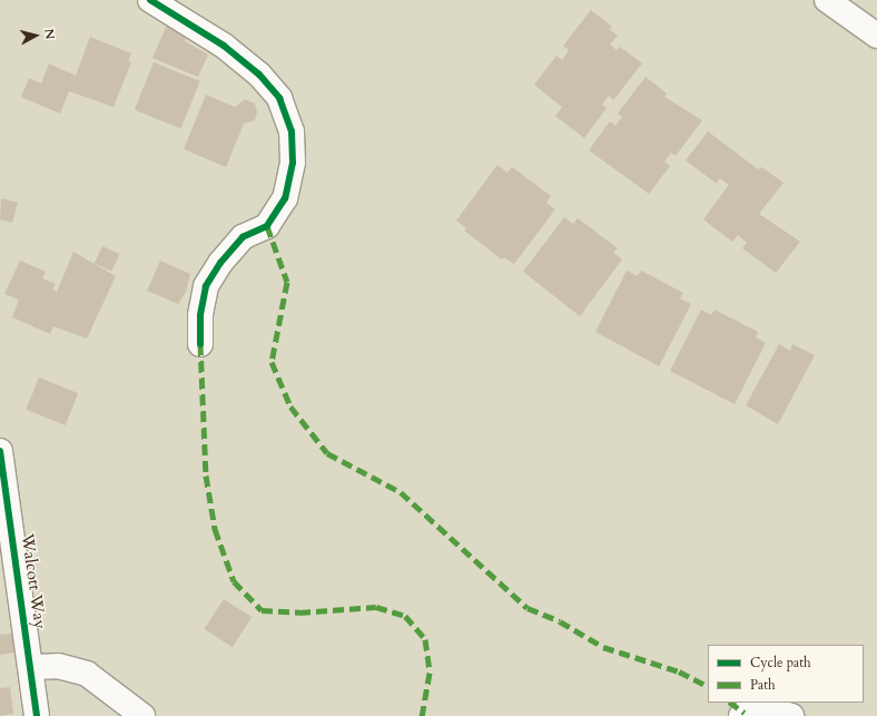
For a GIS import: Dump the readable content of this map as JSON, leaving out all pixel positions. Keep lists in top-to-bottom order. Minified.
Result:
{"streets":{"street":["Walcott Way"]},"legend":["Cycle path","Path"],"north":"right"}
